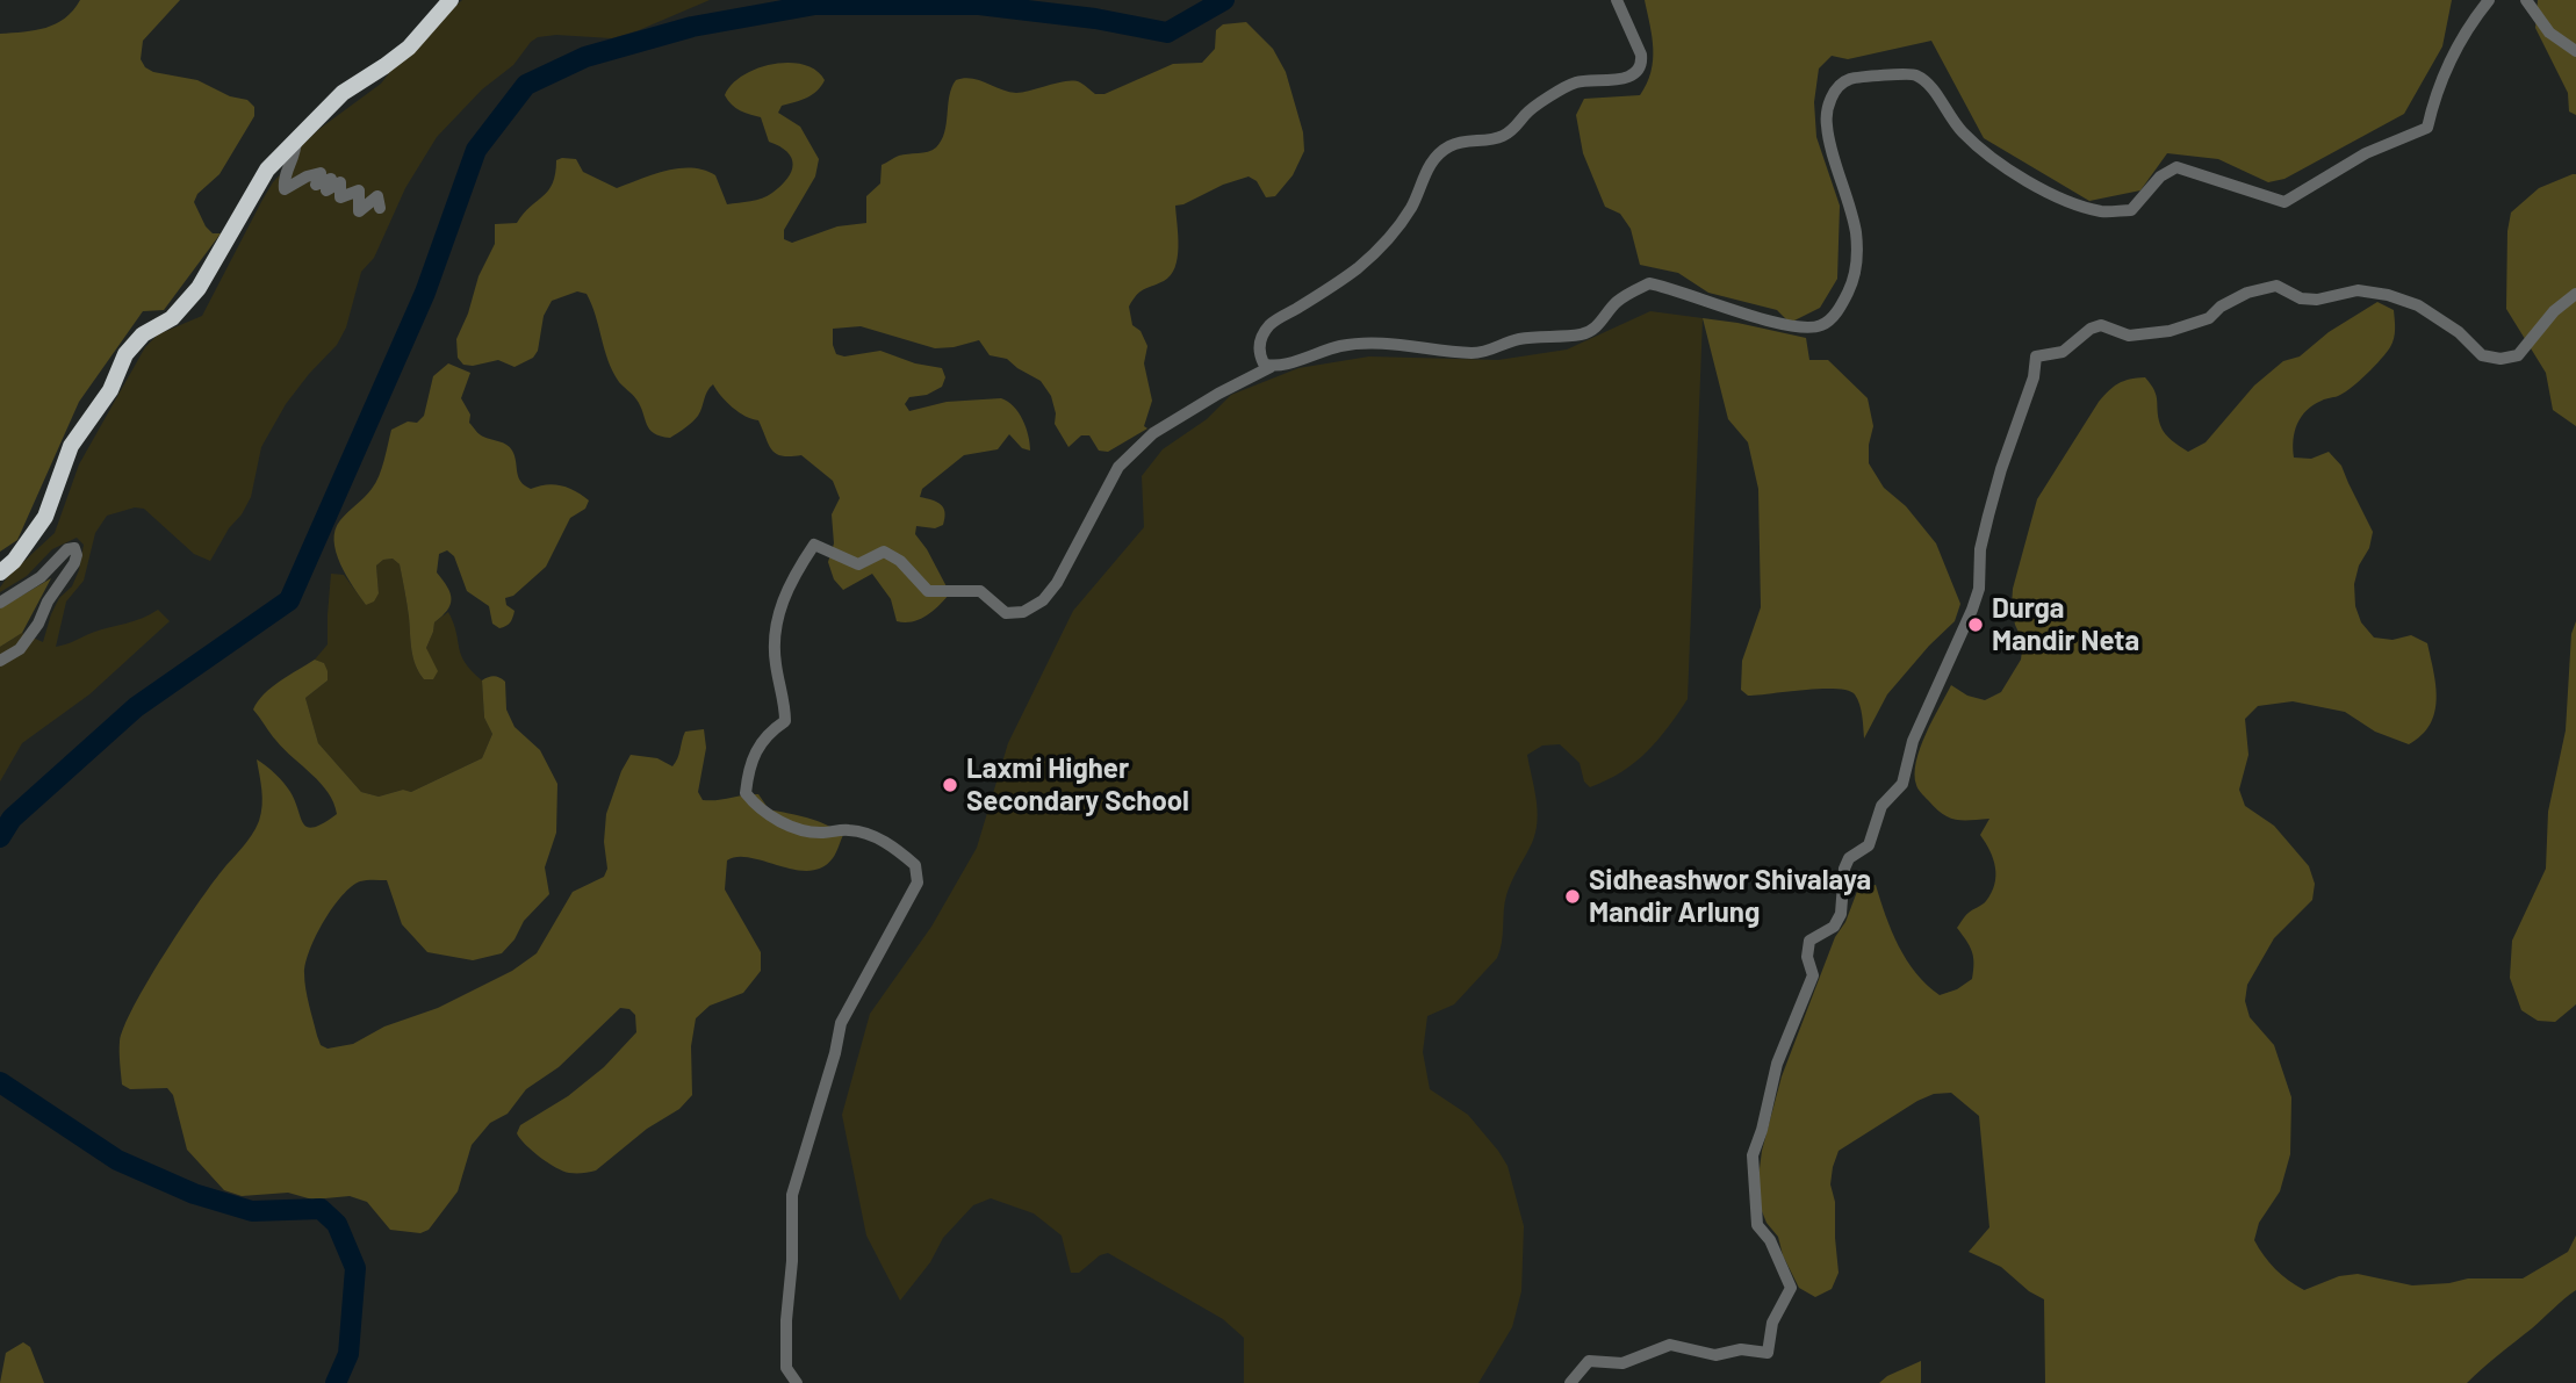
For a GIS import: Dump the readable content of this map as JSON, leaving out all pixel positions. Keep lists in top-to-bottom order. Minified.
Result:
{"places":["Durga Mandir Neta","Laxmi Higher Secondary School","Sidheashwor Shivalaya Mandir Arlung"]}
